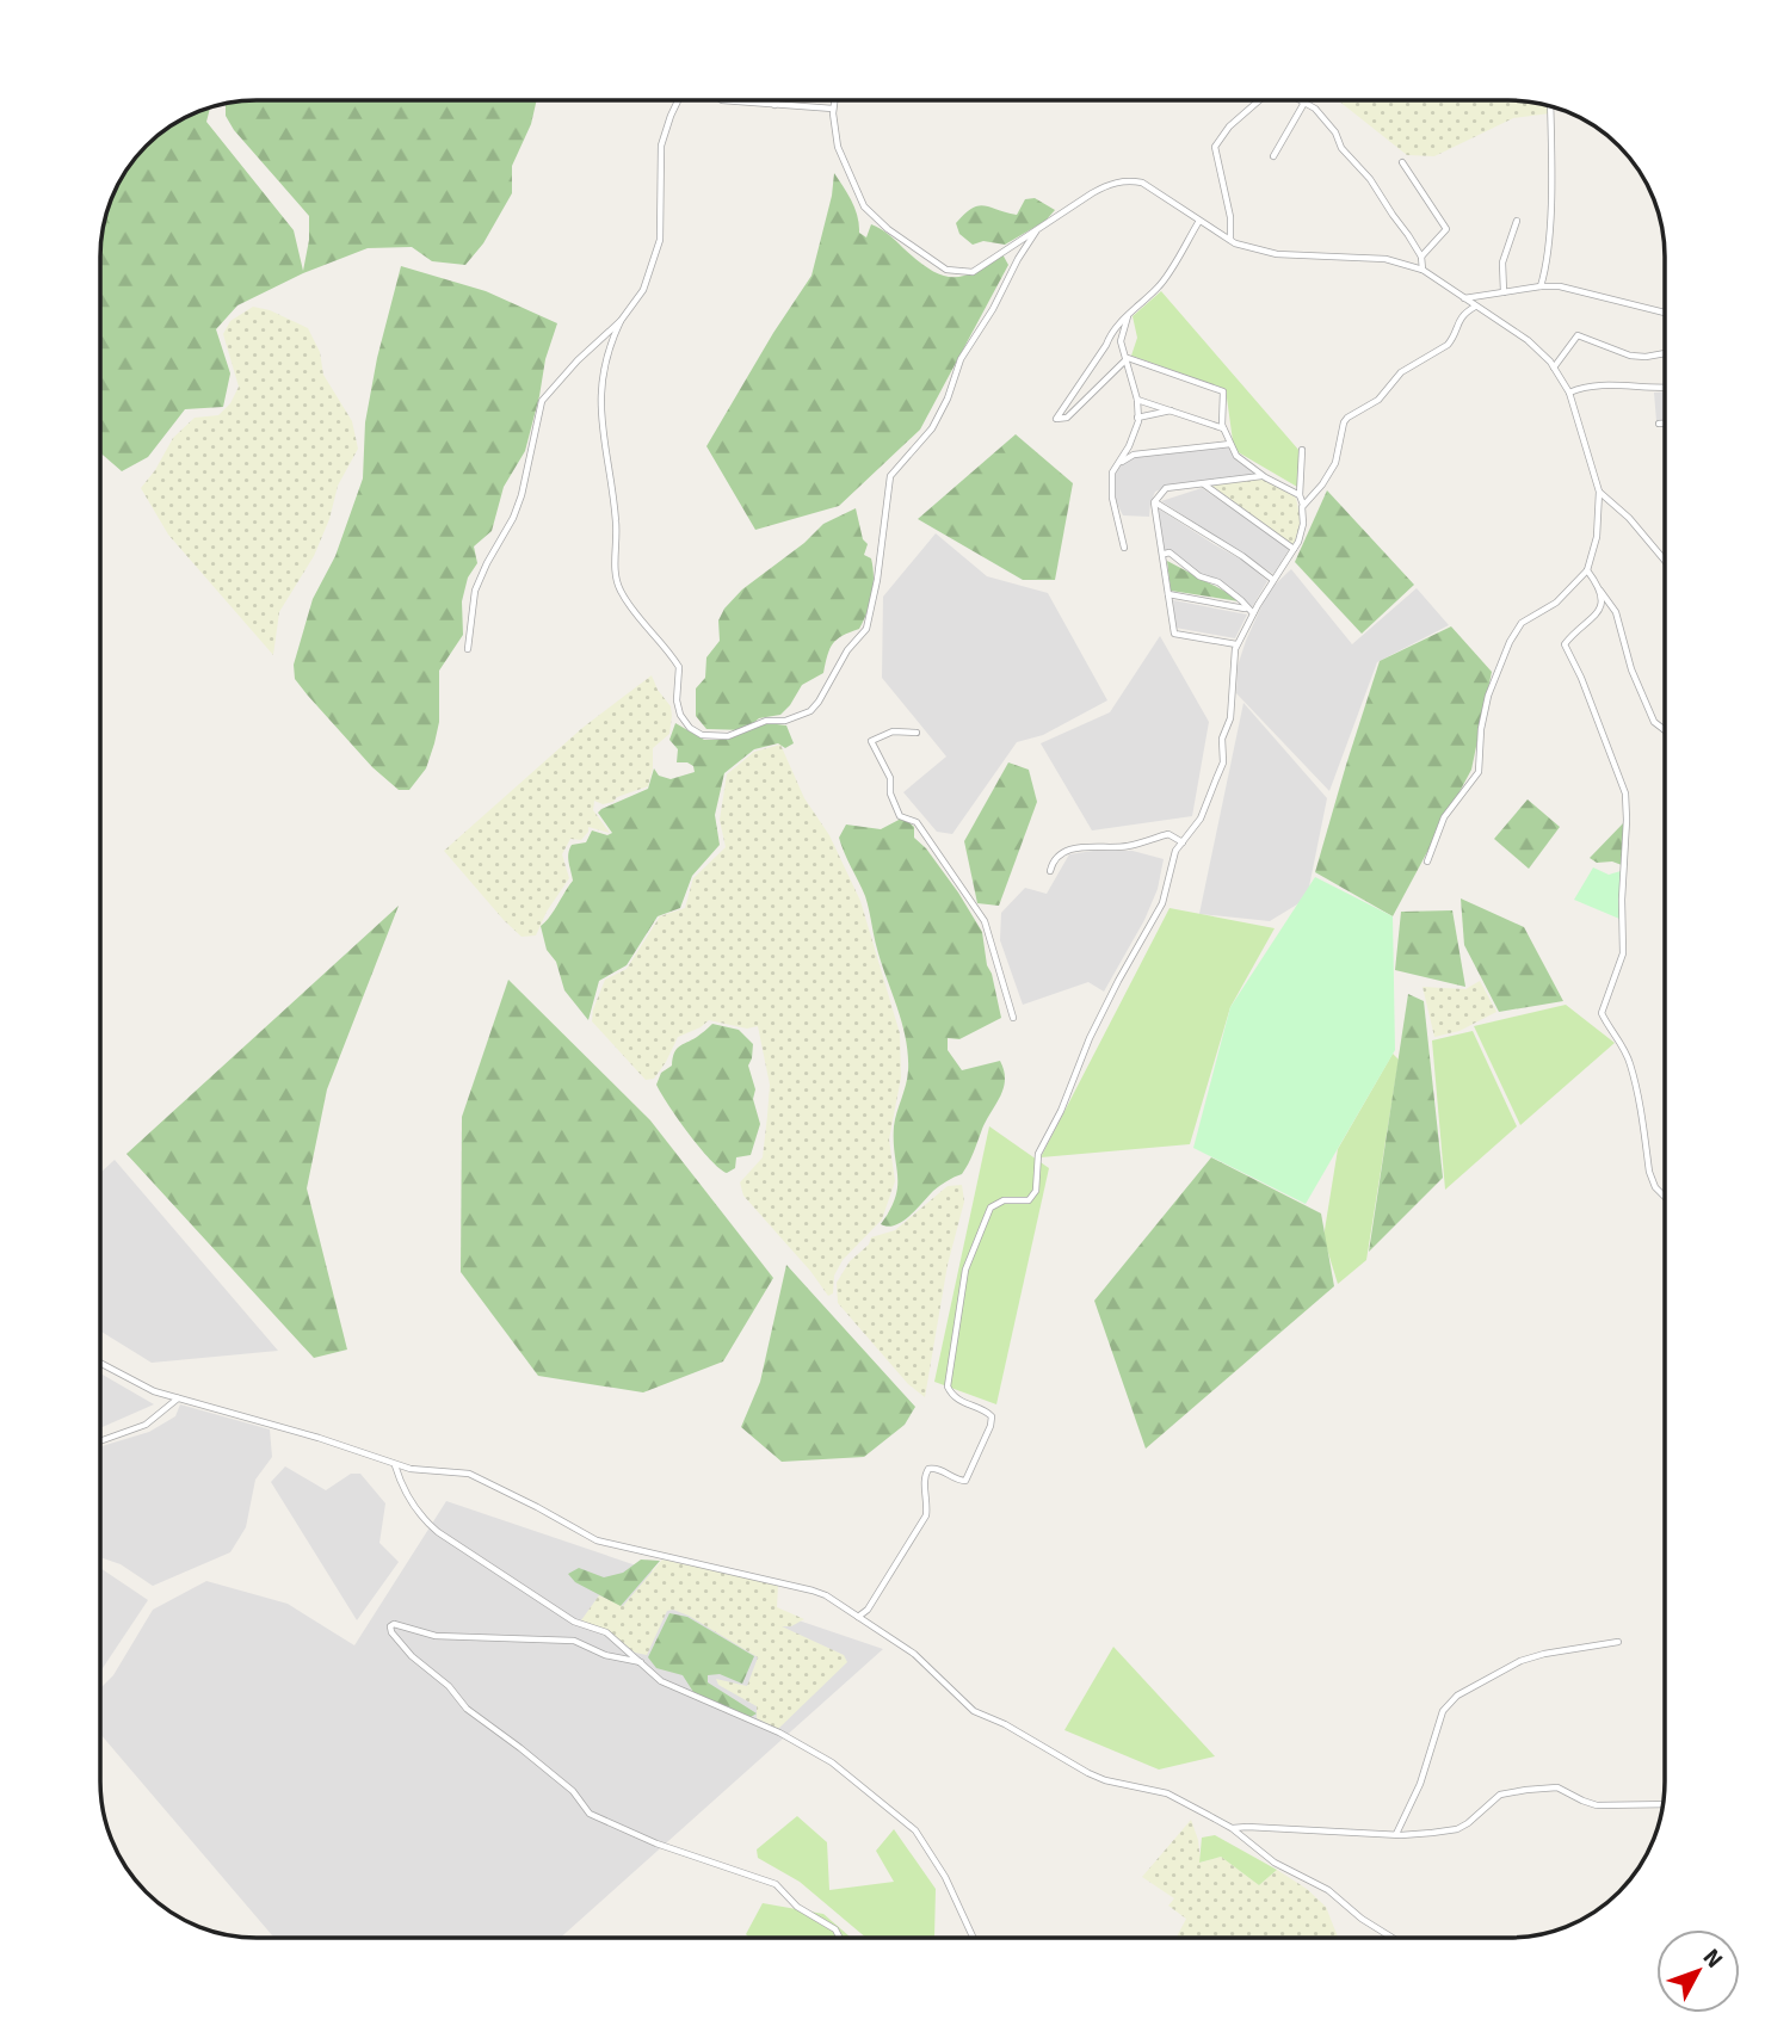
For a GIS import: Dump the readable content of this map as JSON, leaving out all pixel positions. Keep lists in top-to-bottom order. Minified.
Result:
{"north":"top right"}
